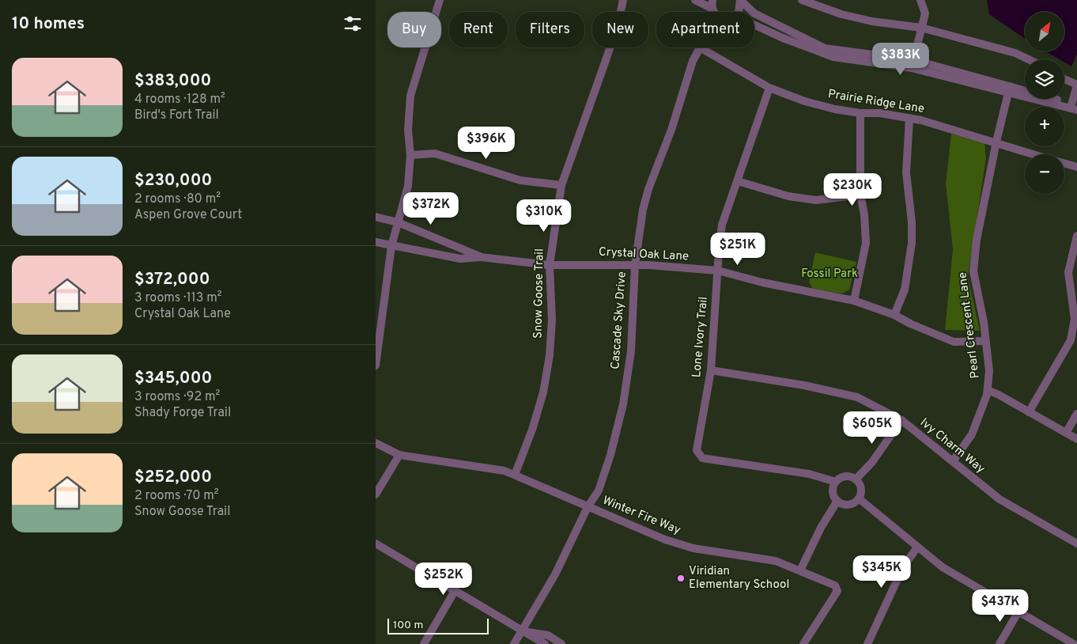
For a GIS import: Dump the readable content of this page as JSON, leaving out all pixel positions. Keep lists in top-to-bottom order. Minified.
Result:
{"streets":{"street":["Prairie Ridge Lane","Crystal Oak Lane","Snow Goose Trail","Cascade Sky Drive","Pearl Crescent Lane","Lone Ivory Trail","Ivy Charm Way","Winter Fire Way"]},"crossings":[["Prairie Ridge Lane","Cascade Sky Drive"],["Prairie Ridge Lane","Pearl Crescent Lane"],["Prairie Ridge Lane","Lone Ivory Trail"],["Crystal Oak Lane","Snow Goose Trail"],["Crystal Oak Lane","Cascade Sky Drive"],["Crystal Oak Lane","Pearl Crescent Lane"],["Crystal Oak Lane","Lone Ivory Trail"],["Snow Goose Trail","Winter Fire Way"],["Cascade Sky Drive","Winter Fire Way"],["Pearl Crescent Lane","Ivy Charm Way"],["Lone Ivory Trail","Ivy Charm Way"]],"parks":["Fossil Park"],"places":["Viridian Elementary School"],"scale_bar":"100 m","north":"top right","page":{"heading":"10 homes","map_buttons":["+","−"],"chip":["Buy","Rent","Filters","New","Apartment"],"price":["$383K","$396K","$230K","$372K","$310K","$251K","$605K","$345K","$252K","$437K"],"list":[{"name":"$383,000","note":"4 rooms · 128 m² · Bird's Fort Trail"},{"name":"$230,000","note":"2 rooms · 80 m² · Aspen Grove Court"},{"name":"$372,000","note":"3 rooms · 113 m² · Crystal Oak Lane"},{"name":"$345,000","note":"3 rooms · 92 m² · Shady Forge Trail"},{"name":"$252,000","note":"2 rooms · 70 m² · Snow Goose Trail"}],"scale":"100 m"}}
